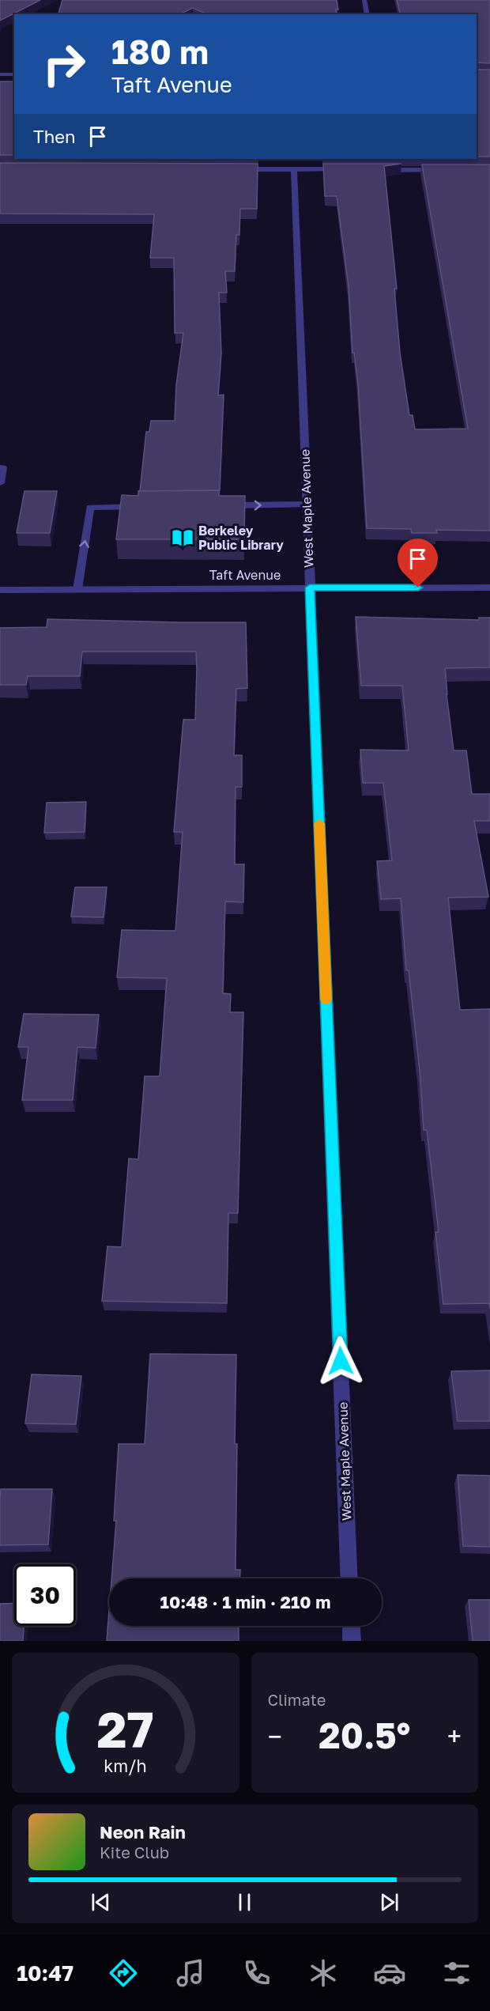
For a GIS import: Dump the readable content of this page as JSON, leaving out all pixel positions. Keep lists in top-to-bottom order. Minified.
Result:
{"streets":{"street":["West Maple Avenue","Taft Avenue"]},"crossings":[["West Maple Avenue","Taft Avenue"]],"places":{"library":["Berkeley Public Library"]},"page":{"turn":["180 m","Taft Avenue"],"then":"Then","limit":"30","trip":"10:48 · 1 min · 210 m","tile":"Climate","heat":["−","20.5°","+"],"song":["Neon Rain","Kite Club"],"tabs":"10:47","gauge":["27","km/h"]}}
